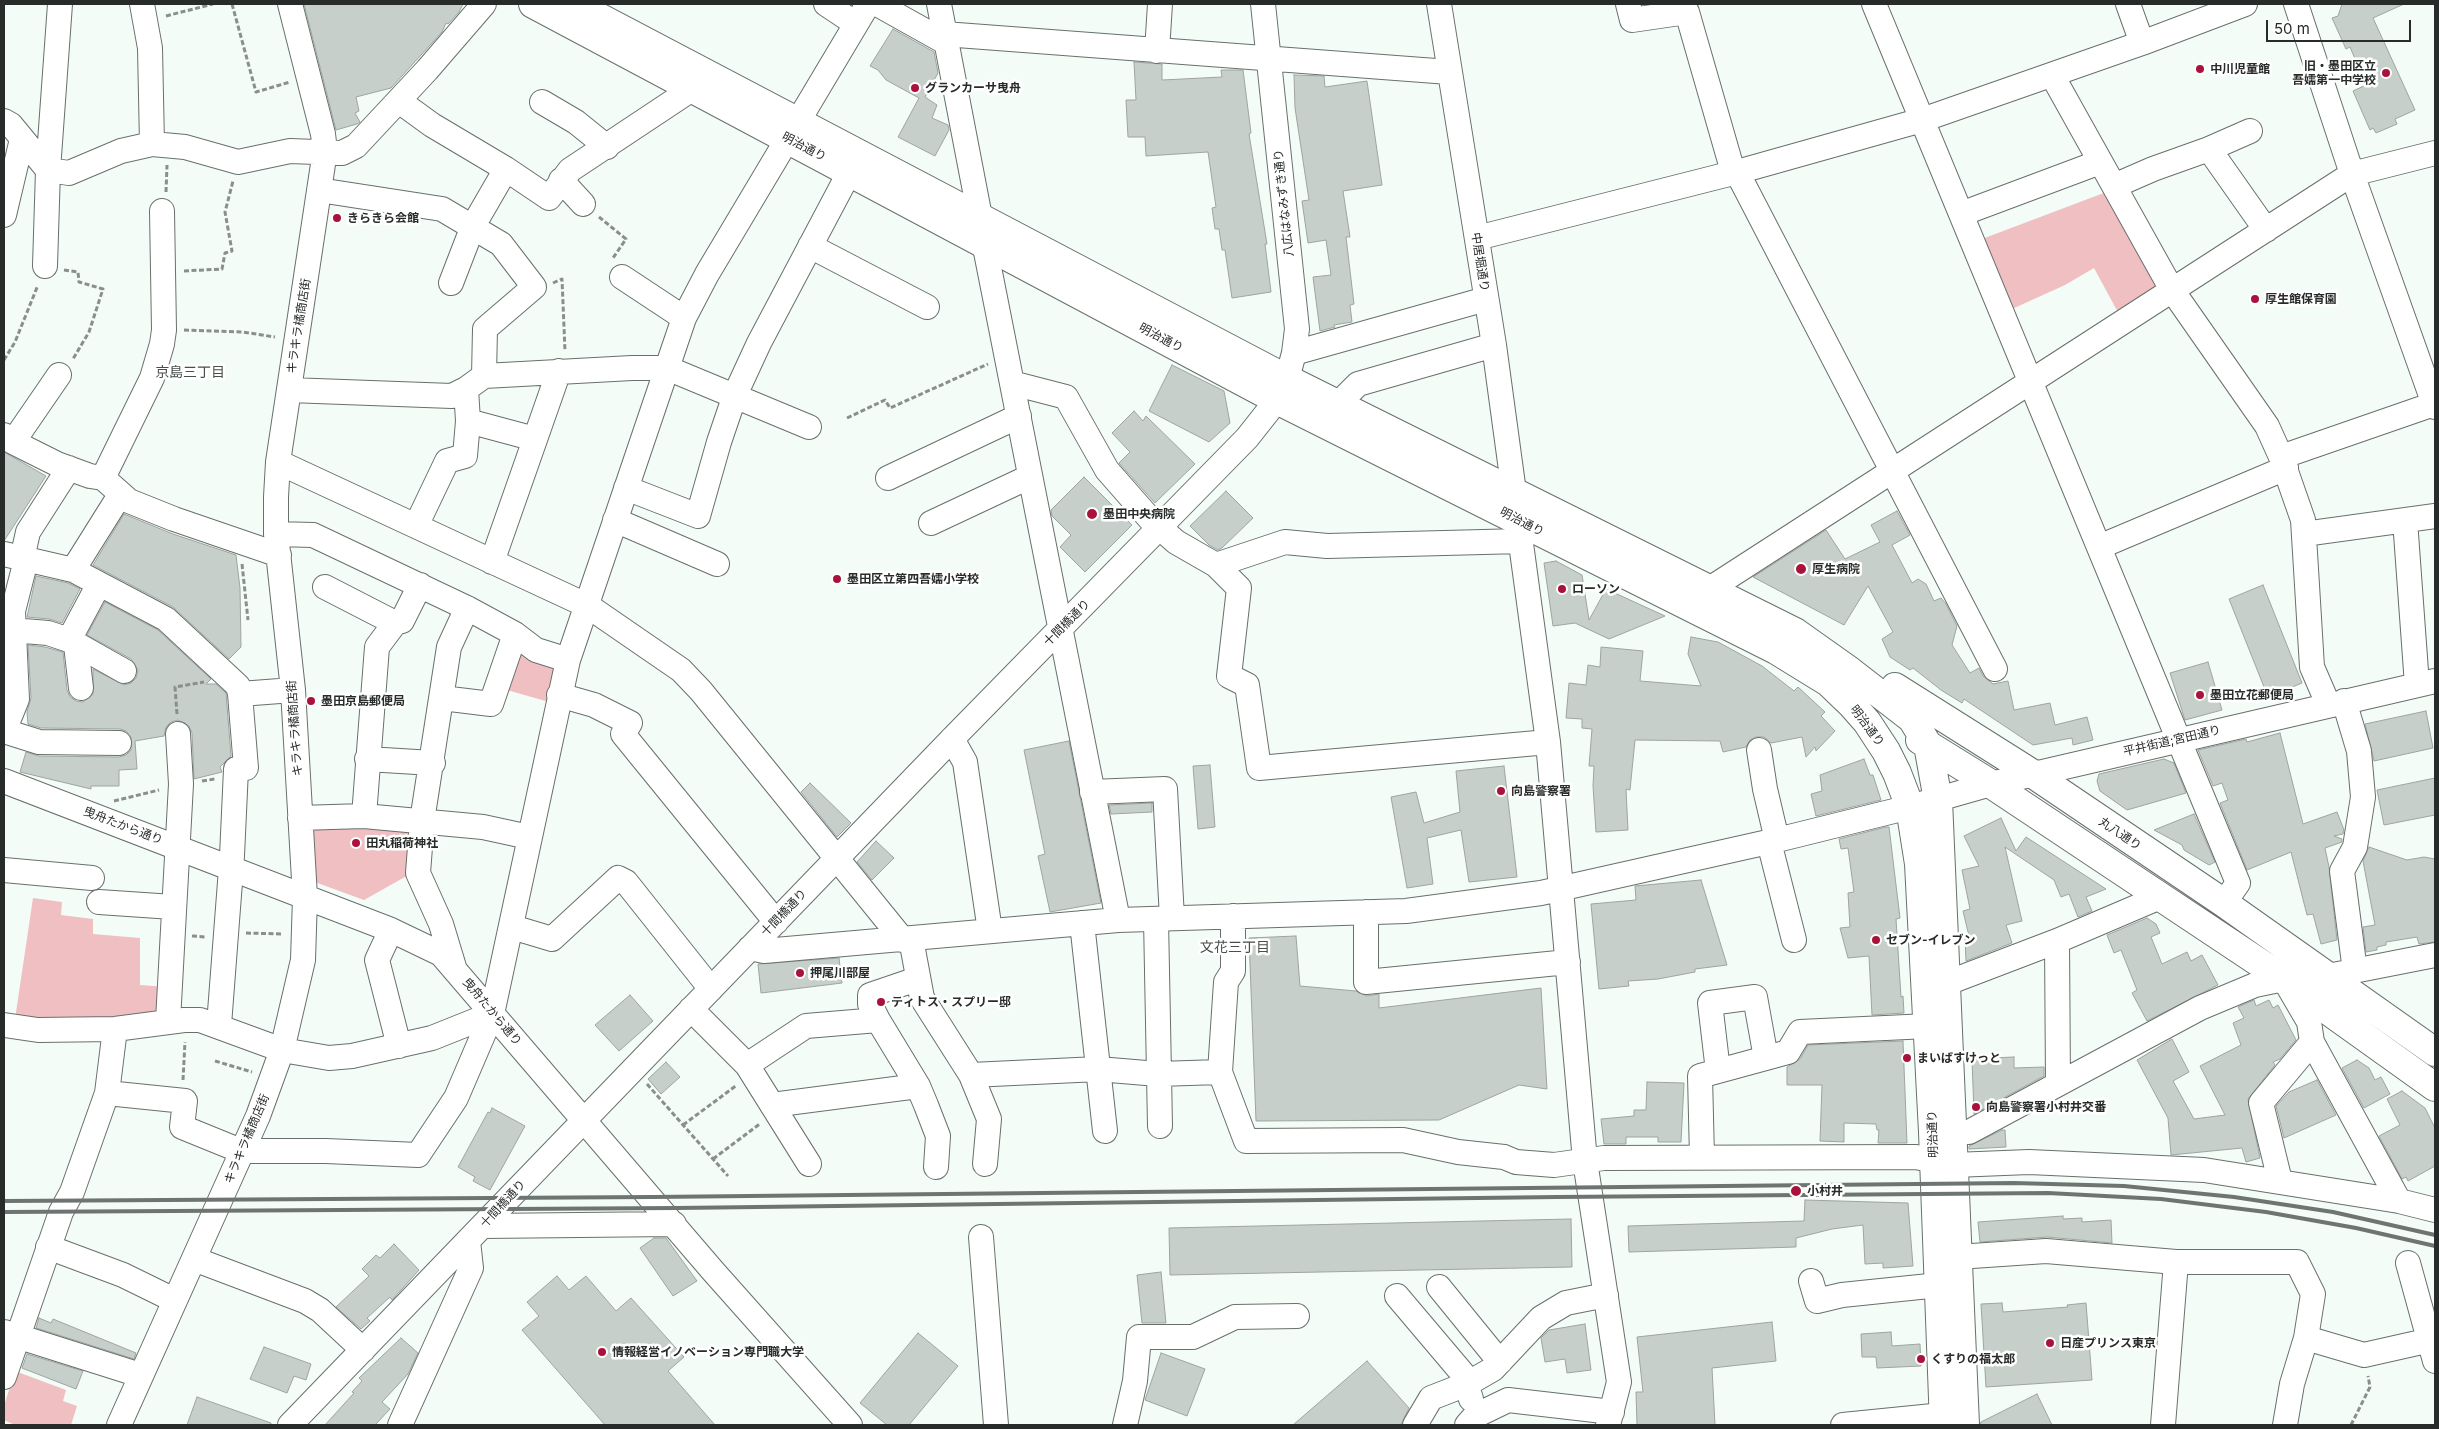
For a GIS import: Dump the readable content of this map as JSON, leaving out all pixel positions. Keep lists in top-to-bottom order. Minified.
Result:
{"streets":{"main road":["明治通り","丸八通り"],"street":["八広はなみずき通り","中居堀通り","キラキラ橘商店街","十間橋通り","平井街道;宮田通り","曳舟たから通り"]},"crossings":[["明治通り","八広はなみずき通り"],["明治通り","中居堀通り"],["明治通り","十間橋通り"],["明治通り","平井街道;宮田通り"],["明治通り","丸八通り"],["八広はなみずき通り","十間橋通り"],["中居堀通り","平井街道;宮田通り"],["キラキラ橘商店街","曳舟たから通り"],["十間橋通り","平井街道;宮田通り"],["十間橋通り","曳舟たから通り"],["平井街道;宮田通り","丸八通り"]],"districts":["京島三丁目","文花三丁目"],"places":["中川児童館","旧・墨田区立 吾嬬第一中学校","グランカーサ曳舟","きらきら会館","厚生館保育園","墨田中央病院","厚生病院","墨田区立第四吾嬬小学校","ローソン","墨田立花郵便局","墨田京島郵便局","向島警察署","田丸稲荷神社","セブン-イレブン","押尾川部屋","ティトス・スプリー邸","まいばすけっと","向島警察署小村井交番","小村井","日産プリンス東京","情報経営イノベーション専門職大学","くすりの福太郎"],"scale_bar":"50 m"}
